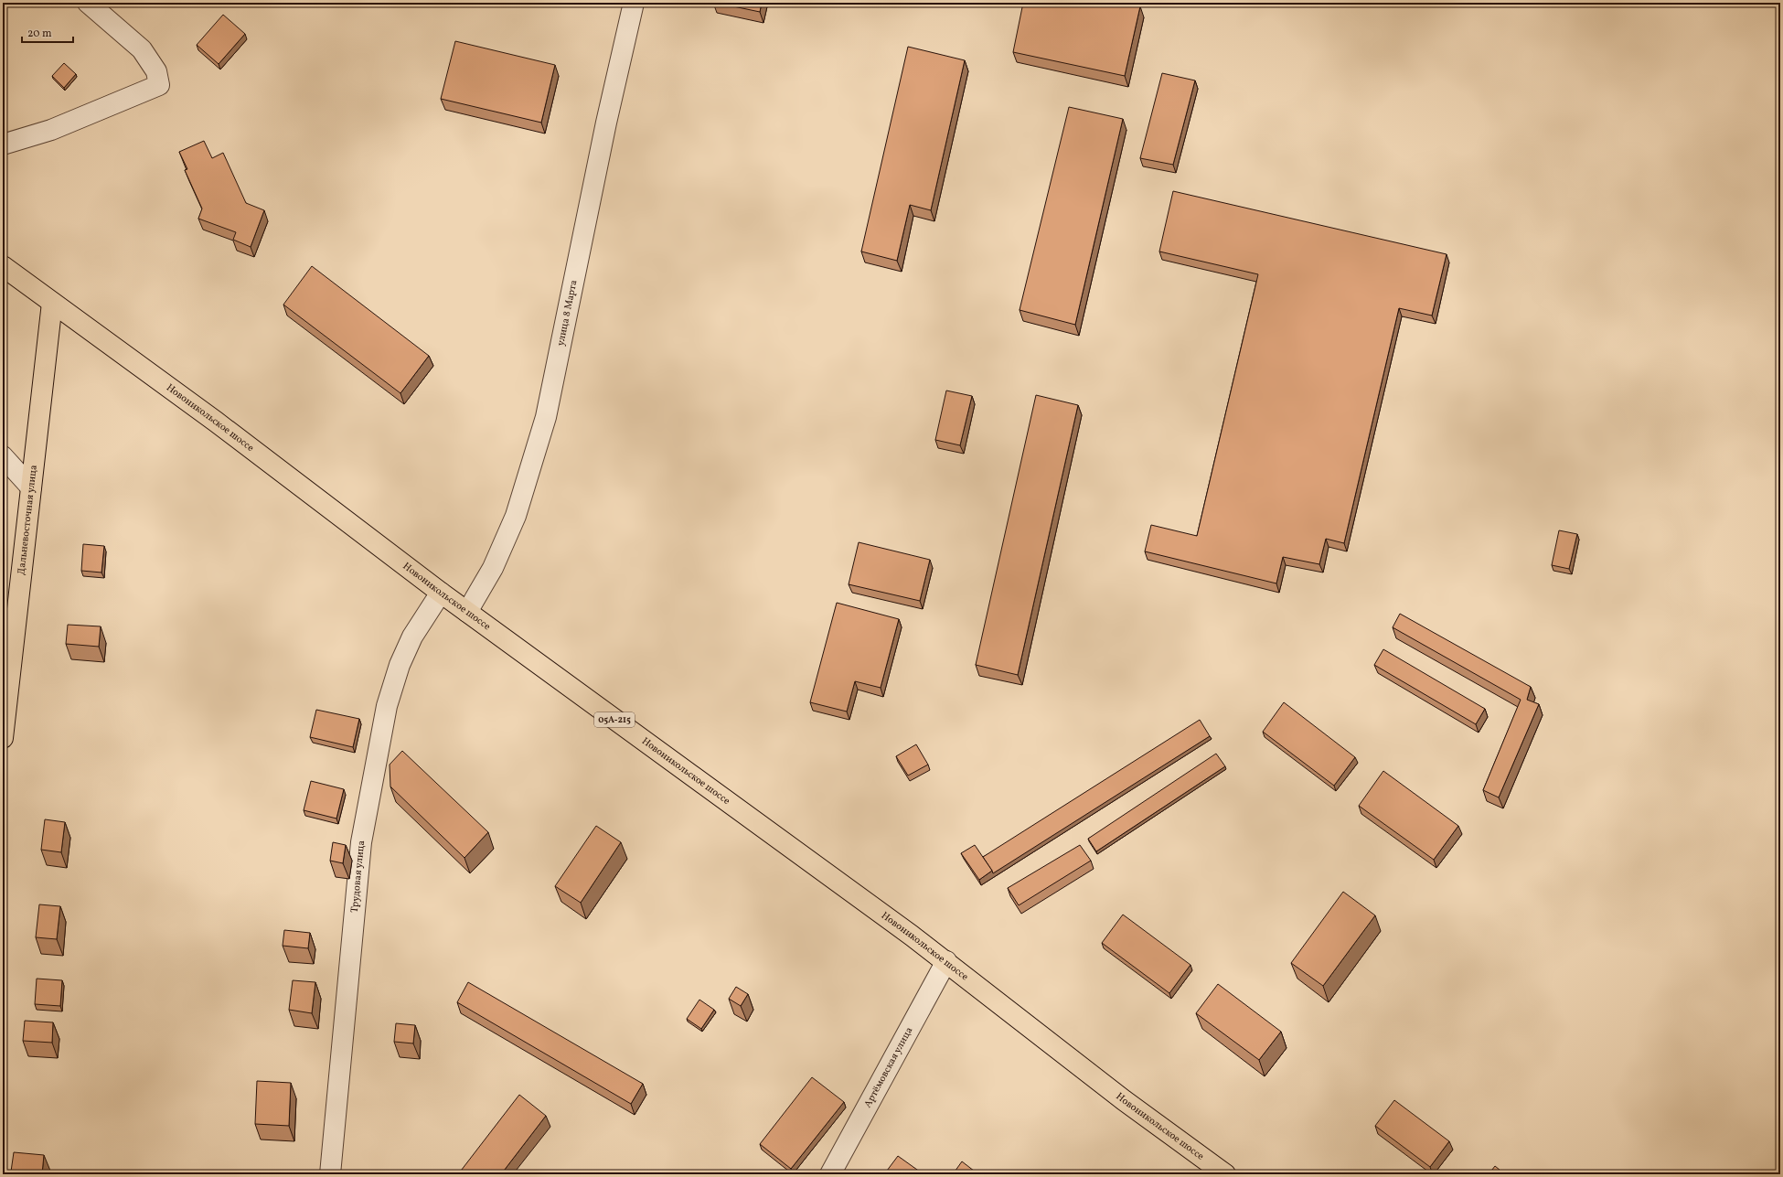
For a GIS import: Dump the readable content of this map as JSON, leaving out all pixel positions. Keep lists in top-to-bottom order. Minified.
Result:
{"streets":{"main road":["Новоникольское шоссе","Дальневосточная улица","05А-215"],"street":["улица 8 Марта","Трудовая улица","Артёмовская улица"]},"crossings":[["улица 8 Марта","Новоникольское шоссе"],["Новоникольское шоссе","Дальневосточная улица"],["Новоникольское шоссе","Трудовая улица"],["Новоникольское шоссе","Артёмовская улица"]],"scale_bar":"20 m"}
